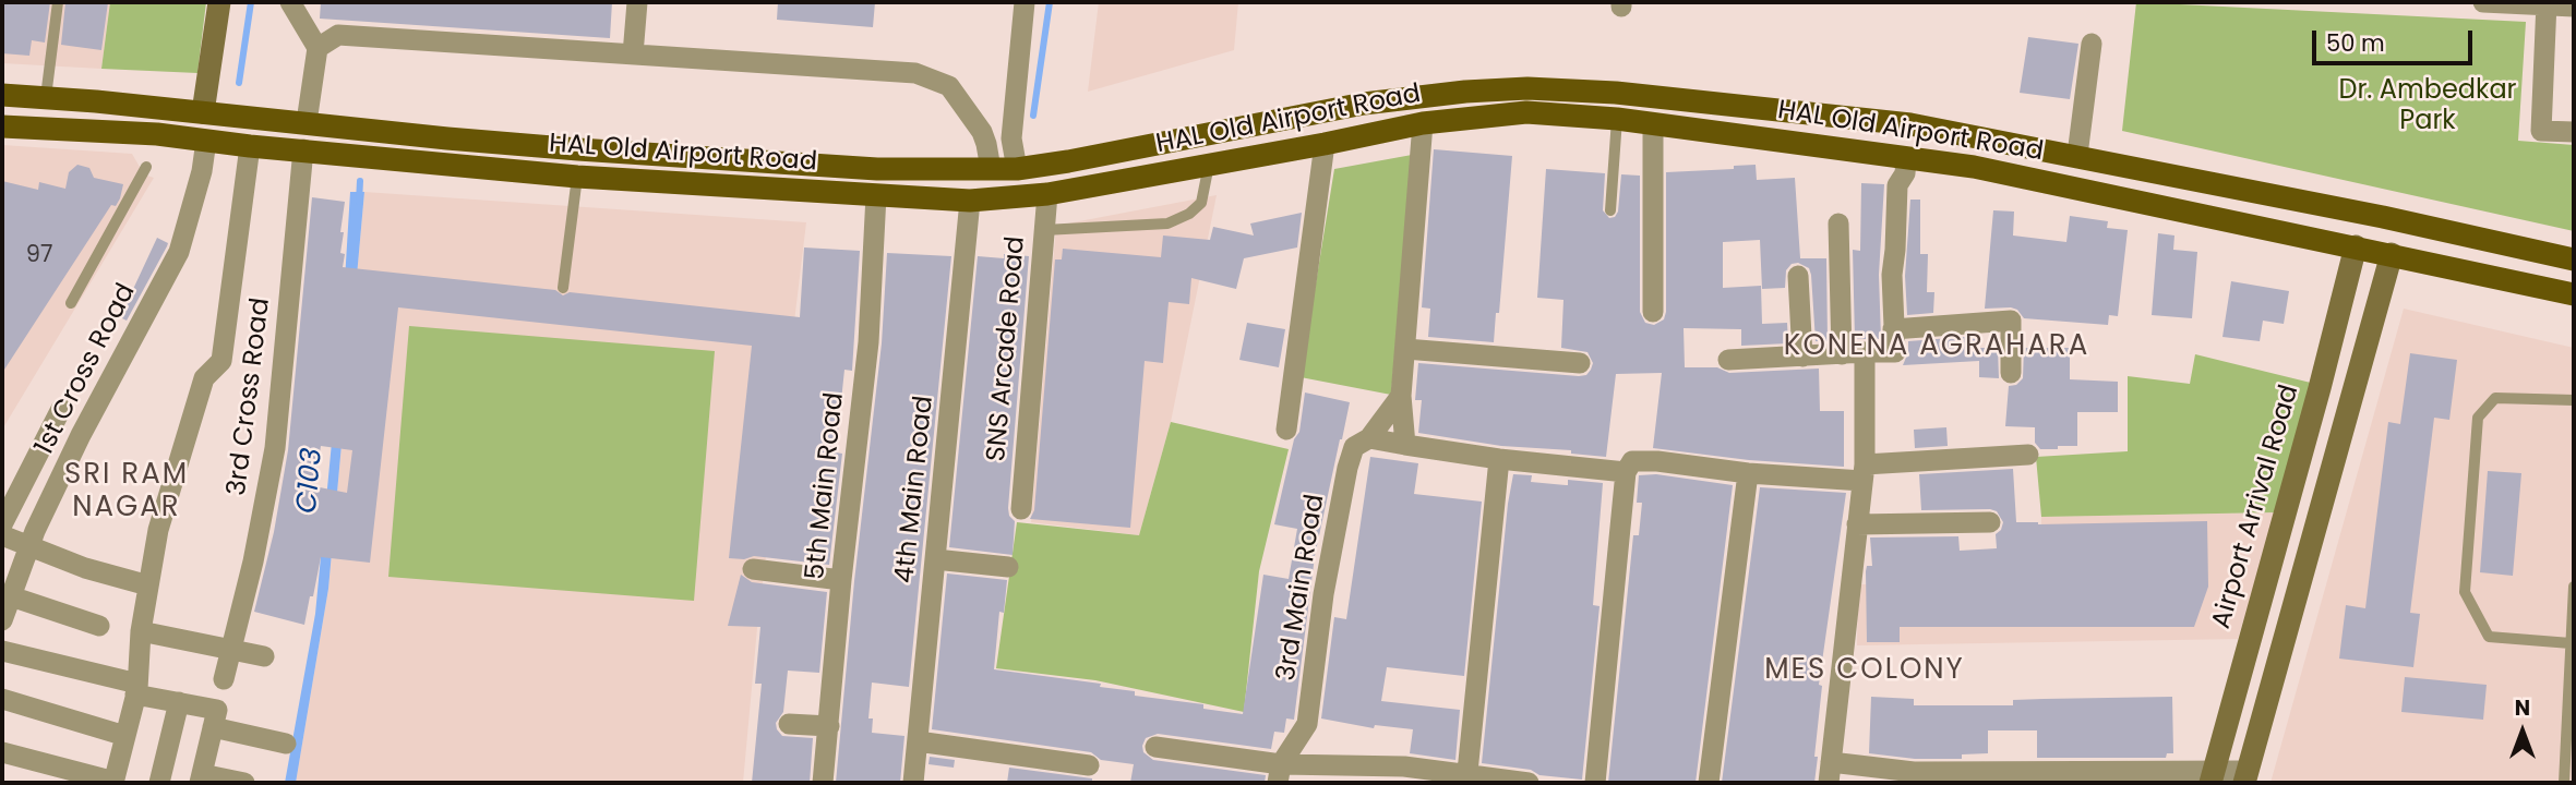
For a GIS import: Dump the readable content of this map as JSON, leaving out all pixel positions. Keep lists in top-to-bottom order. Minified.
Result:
{"streets":{"main road":["HAL Old Airport Road"],"street":["SNS Arcade Road","1st Cross Road","3rd Cross Road","5th Main Road","4th Main Road","Airport Arrival Road","3rd Main Road"]},"crossings":[["HAL Old Airport Road","SNS Arcade Road"],["HAL Old Airport Road","1st Cross Road"],["HAL Old Airport Road","3rd Cross Road"],["HAL Old Airport Road","5th Main Road"],["HAL Old Airport Road","4th Main Road"],["HAL Old Airport Road","Airport Arrival Road"]],"districts":["KONENA AGRAHARA","SRI RAM NAGAR","MES COLONY"],"water":["C103"],"parks":["Dr. Ambedkar Park"],"house_numbers":["97"],"scale_bar":"50 m","north":"top"}
